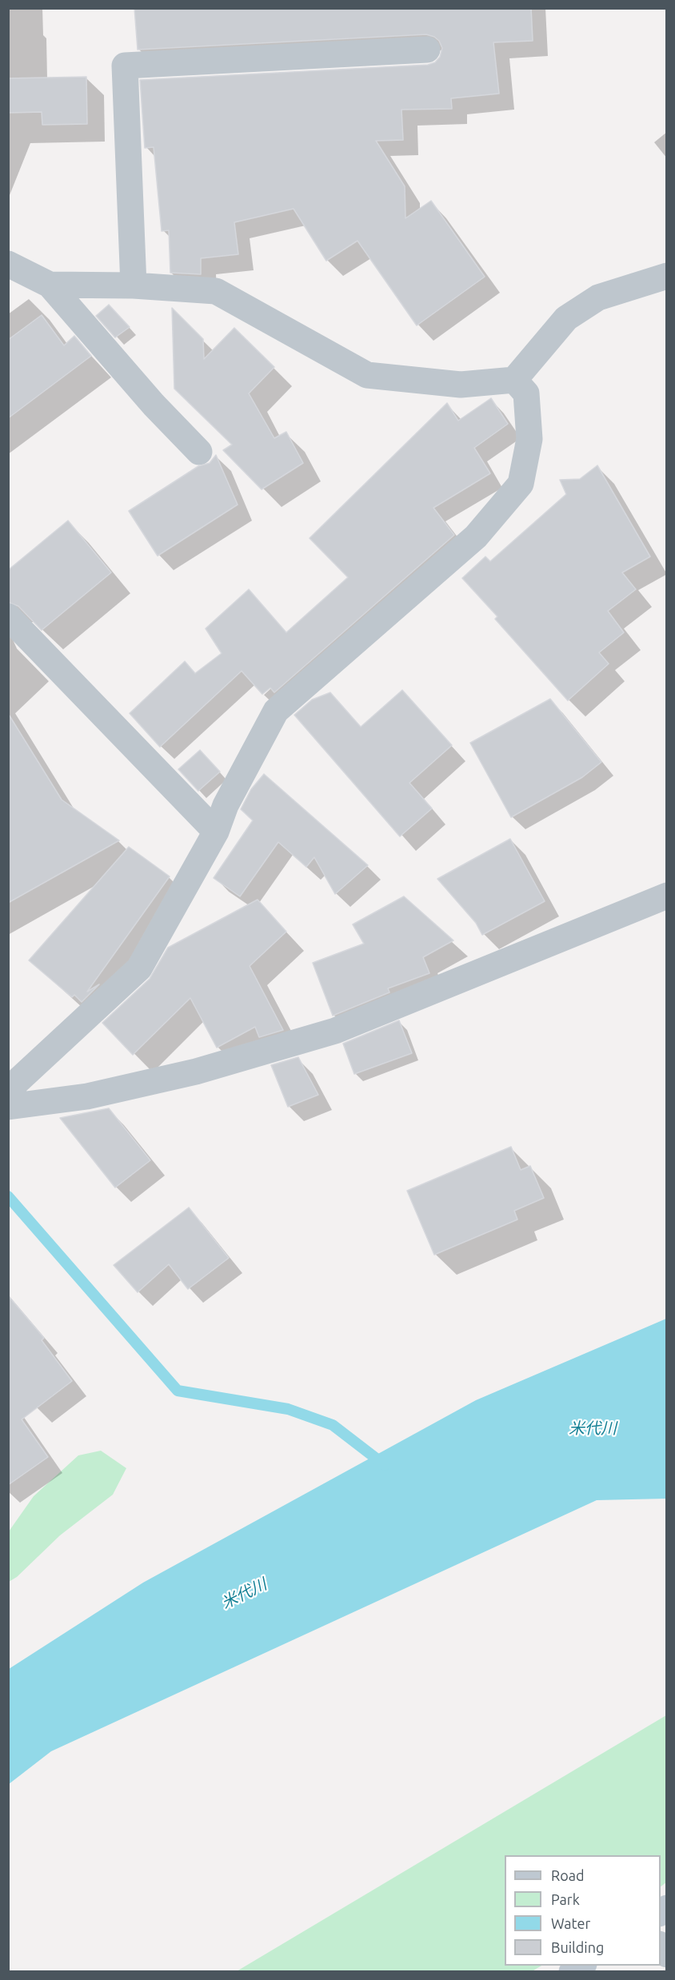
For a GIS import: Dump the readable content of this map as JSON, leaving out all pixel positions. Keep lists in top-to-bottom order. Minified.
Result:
{"water":["米代川"],"legend":["Road","Park","Water","Building"]}
